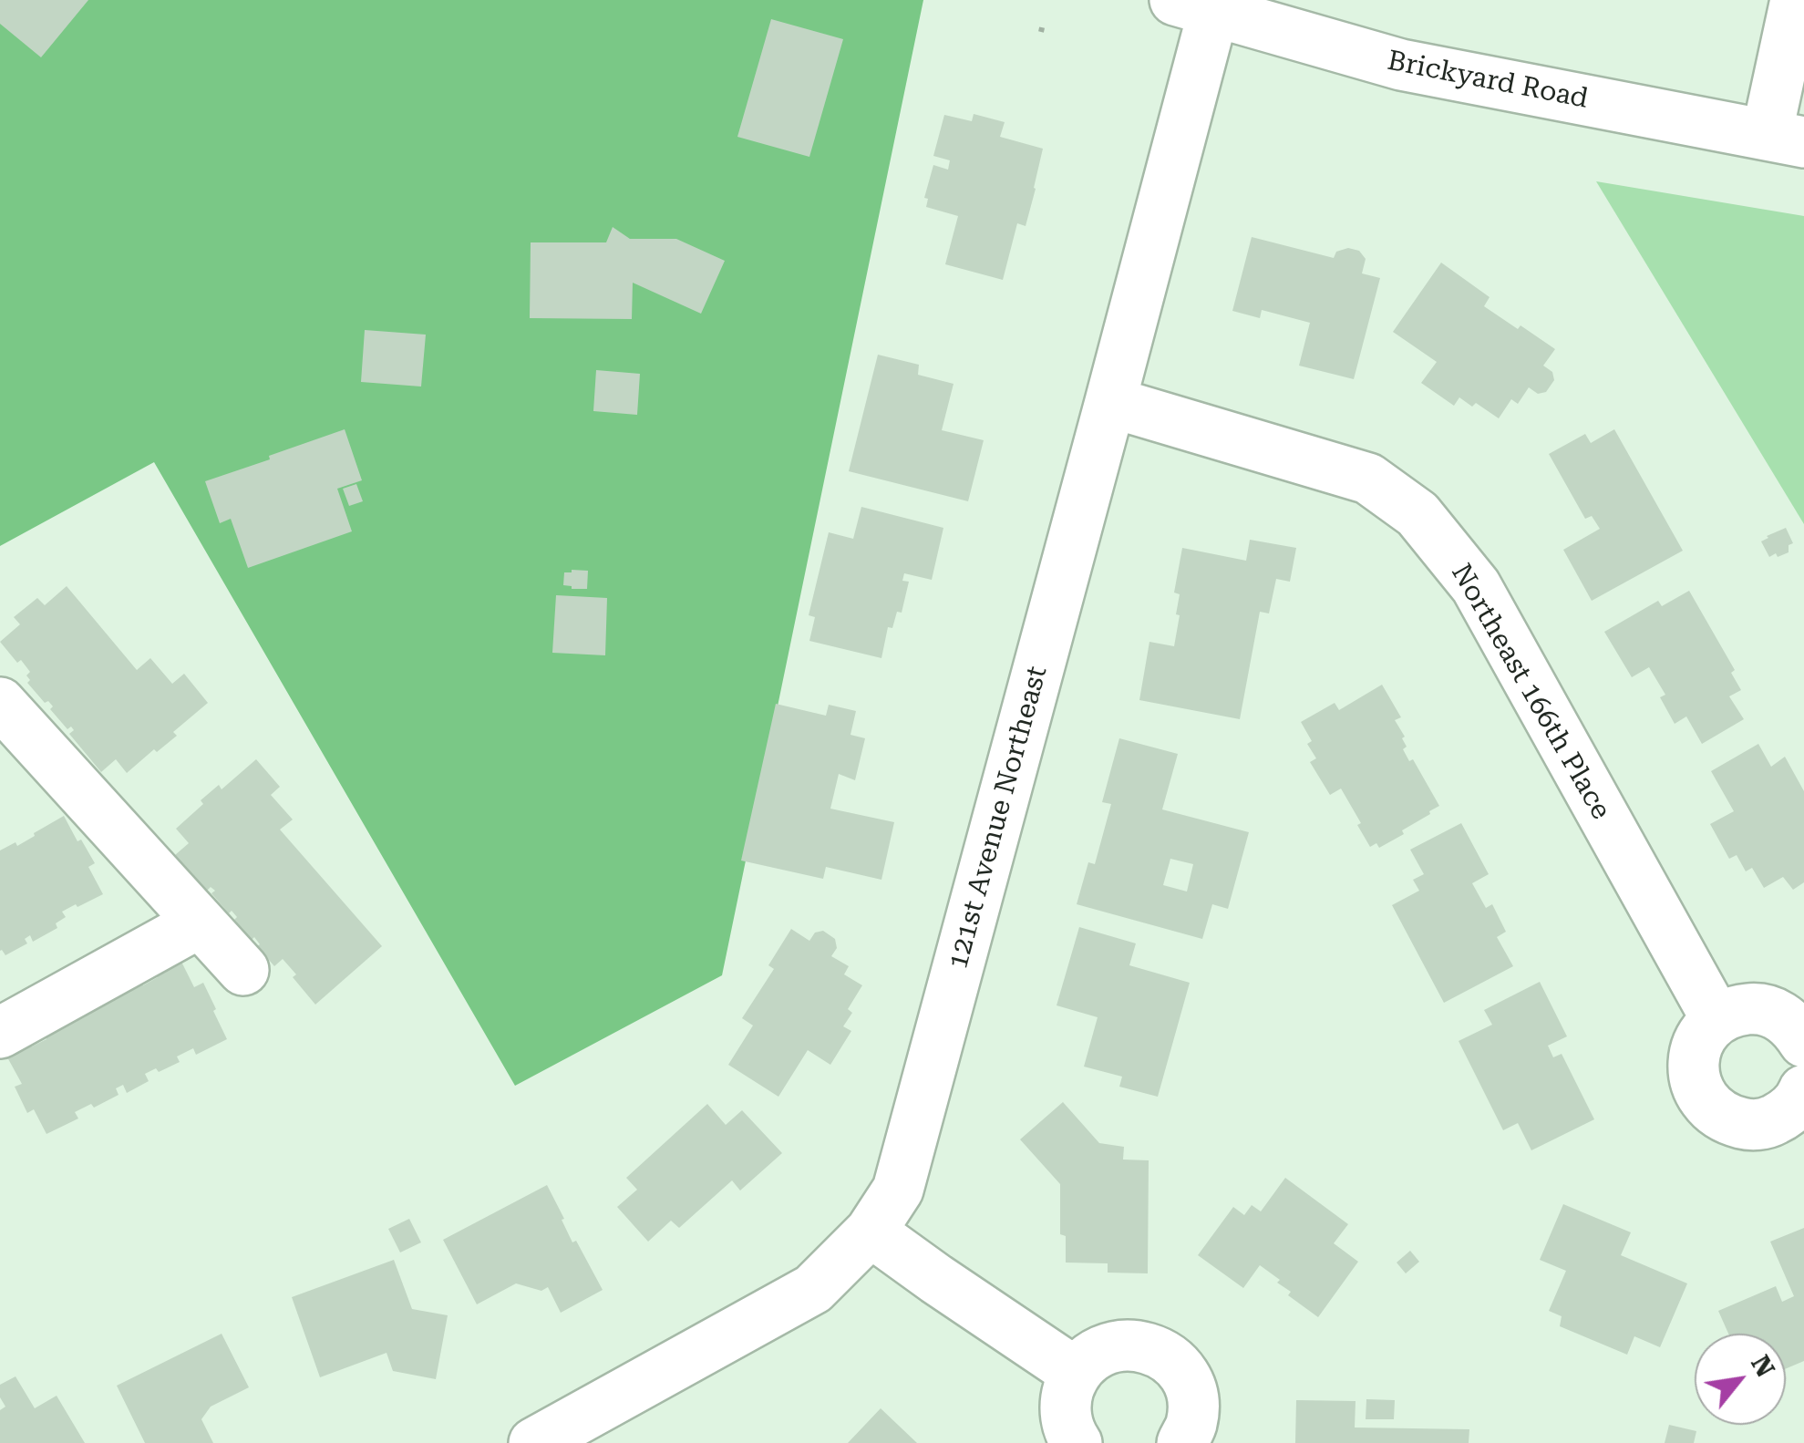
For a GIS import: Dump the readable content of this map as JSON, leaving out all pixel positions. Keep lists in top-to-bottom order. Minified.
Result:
{"streets":{"street":["Brickyard Road","Northeast 166th Place","121st Avenue Northeast"]},"crossings":[["Brickyard Road","121st Avenue Northeast"],["Northeast 166th Place","121st Avenue Northeast"]],"north":"top right"}
